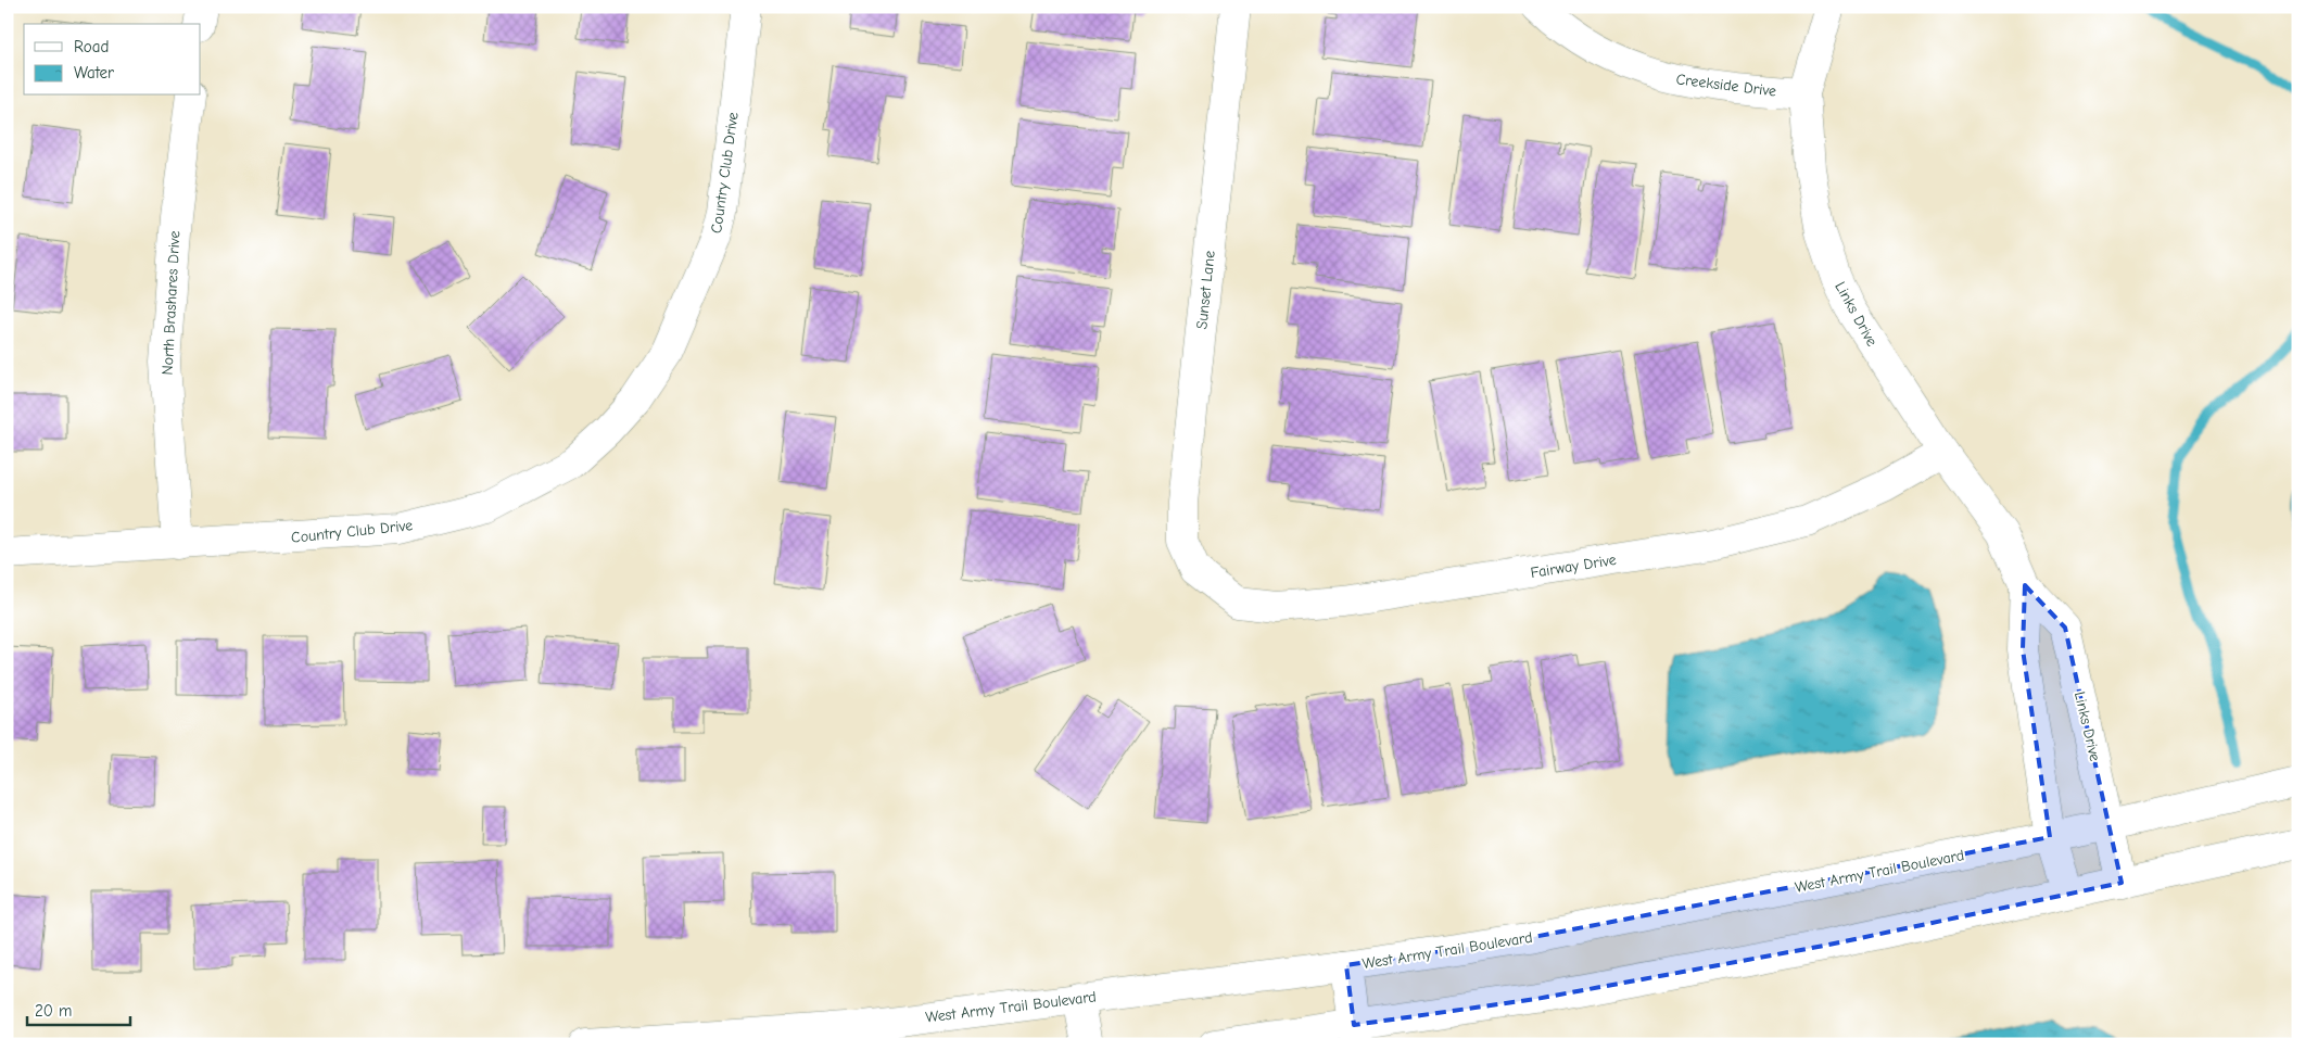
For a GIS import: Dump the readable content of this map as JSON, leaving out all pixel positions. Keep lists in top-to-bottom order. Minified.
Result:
{"streets":{"street":["Creekside Drive","Country Club Drive","Sunset Lane","North Brashares Drive","Links Drive","Fairway Drive","West Army Trail Boulevard"]},"crossings":[["Creekside Drive","Links Drive"],["Country Club Drive","North Brashares Drive"],["Sunset Lane","Fairway Drive"],["Links Drive","Fairway Drive"],["Links Drive","West Army Trail Boulevard"]],"legend":["Road","Water"],"scale_bar":"20 m"}
